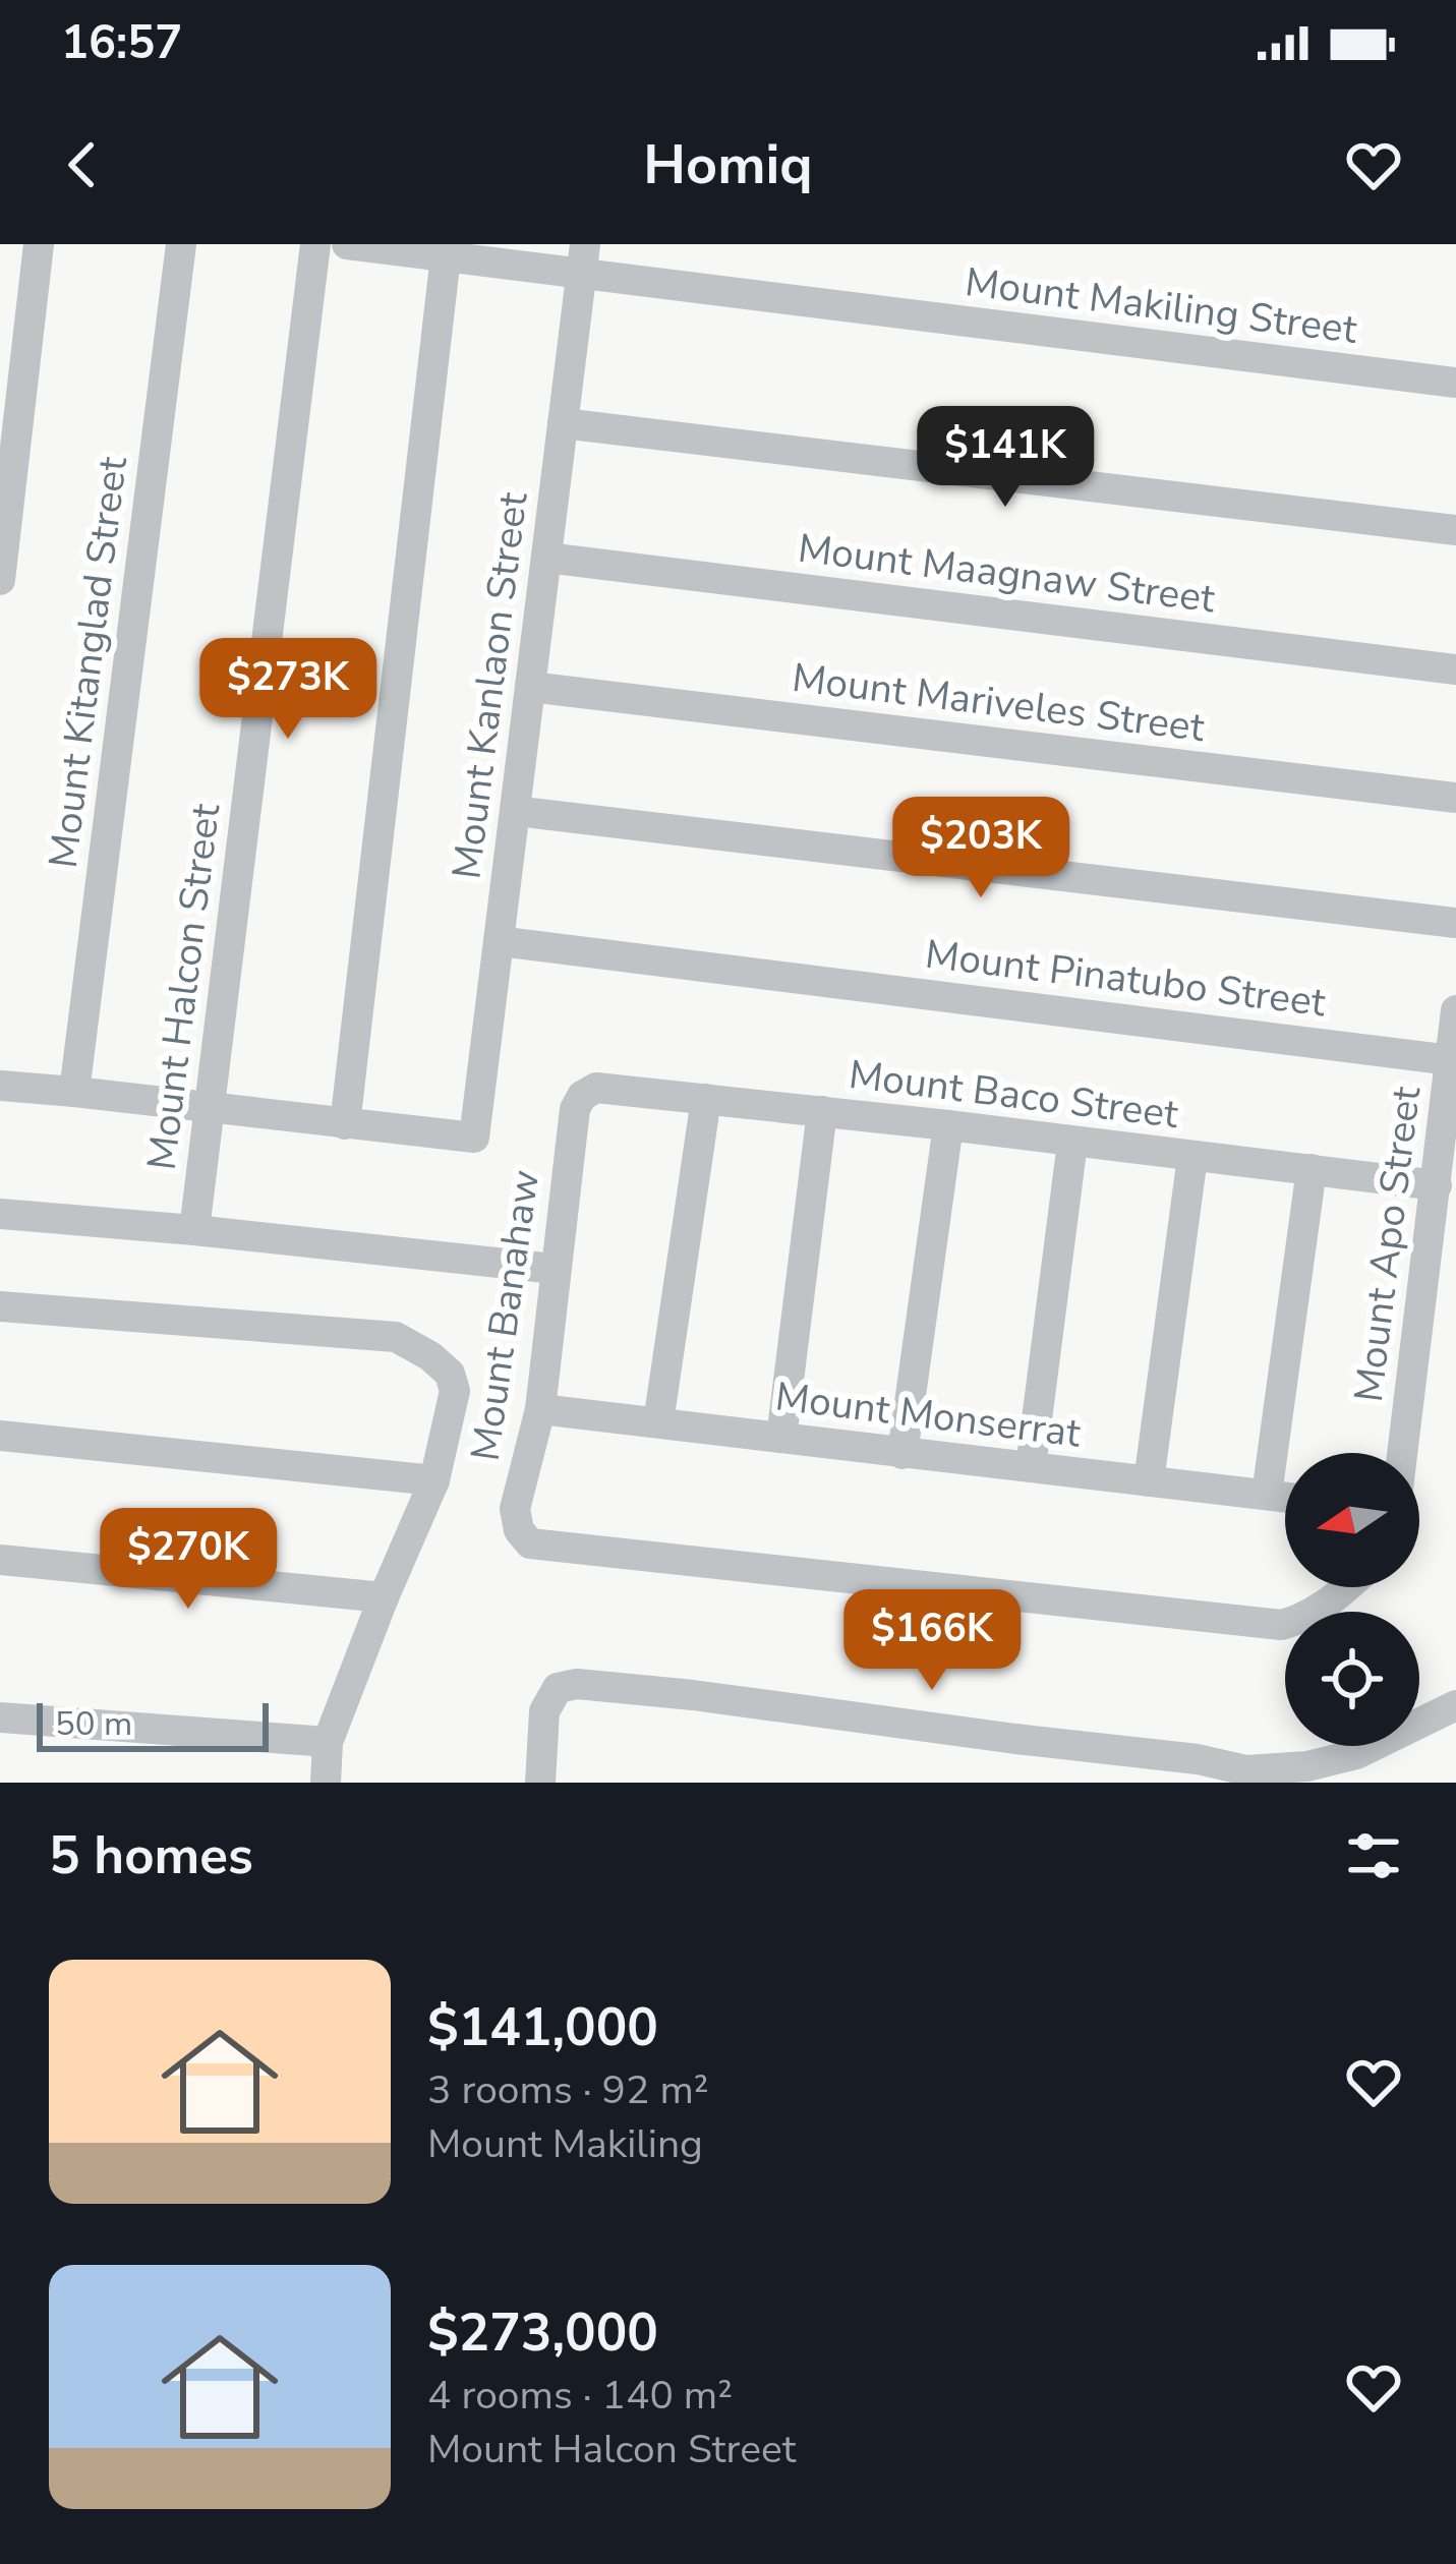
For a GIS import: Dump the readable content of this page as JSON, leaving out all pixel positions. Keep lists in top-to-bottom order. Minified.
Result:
{"streets":{"street":["Mount Makiling Street","Mount Maagnaw Street","Mount Kitanglad Street","Mount Kanlaon Street","Mount Mariveles Street","Mount Pinatubo Street","Mount Halcon Street","Mount Baco Street","Mount Apo Street","Mount Banahaw","Mount Monserrat"]},"crossings":[["Mount Makiling Street","Mount Kanlaon Street"],["Mount Maagnaw Street","Mount Kanlaon Street"],["Mount Kanlaon Street","Mount Mariveles Street"],["Mount Kanlaon Street","Mount Pinatubo Street"],["Mount Pinatubo Street","Mount Apo Street"],["Mount Baco Street","Mount Apo Street"],["Mount Baco Street","Mount Banahaw"],["Mount Banahaw","Mount Monserrat"]],"scale_bar":"50 m","north":"left","page":{"status":"16:57","header":"Homiq","price":["$141K","$273K","$203K","$270K","$166K"],"scale":"50 m","heading":"5 homes","list":[{"name":"$141,000","note":"3 rooms · 92 m² · Mount Makiling"},{"name":"$273,000","note":"4 rooms · 140 m² · Mount Halcon Street"}]}}
